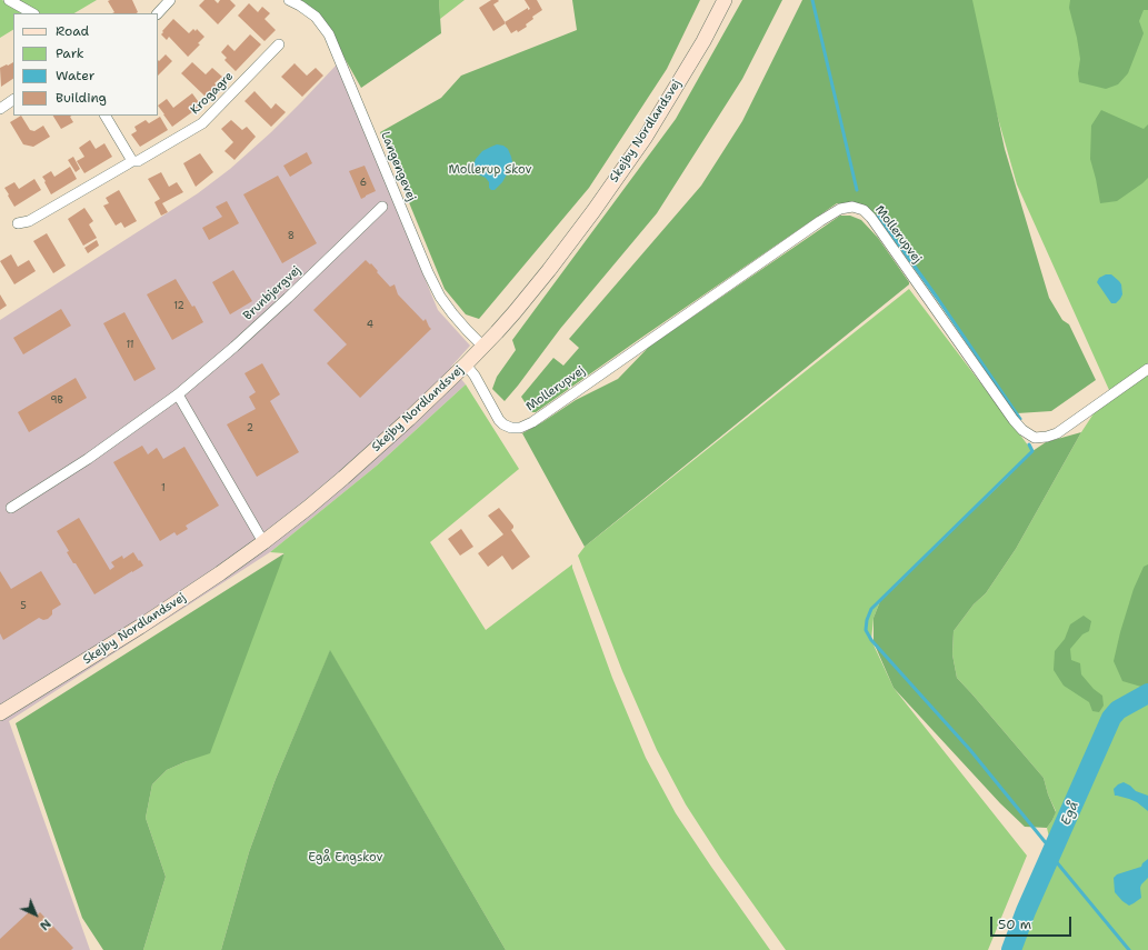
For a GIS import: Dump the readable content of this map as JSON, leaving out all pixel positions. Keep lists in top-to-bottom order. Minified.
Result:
{"streets":{"street":["Krogagre","Skejby Nordlandsvej","Langengevej","Mollerupvej","Brunbjergvej"]},"crossings":[["Skejby Nordlandsvej","Langengevej"],["Skejby Nordlandsvej","Mollerupvej"]],"water":["Egå"],"parks":["Mollerup Skov","Egå Engskov"],"house_numbers":["6","8","12","4","11","9B","2","1","5"],"legend":["Road","Park","Water","Building"],"scale_bar":"50 m","north":"bottom right"}
